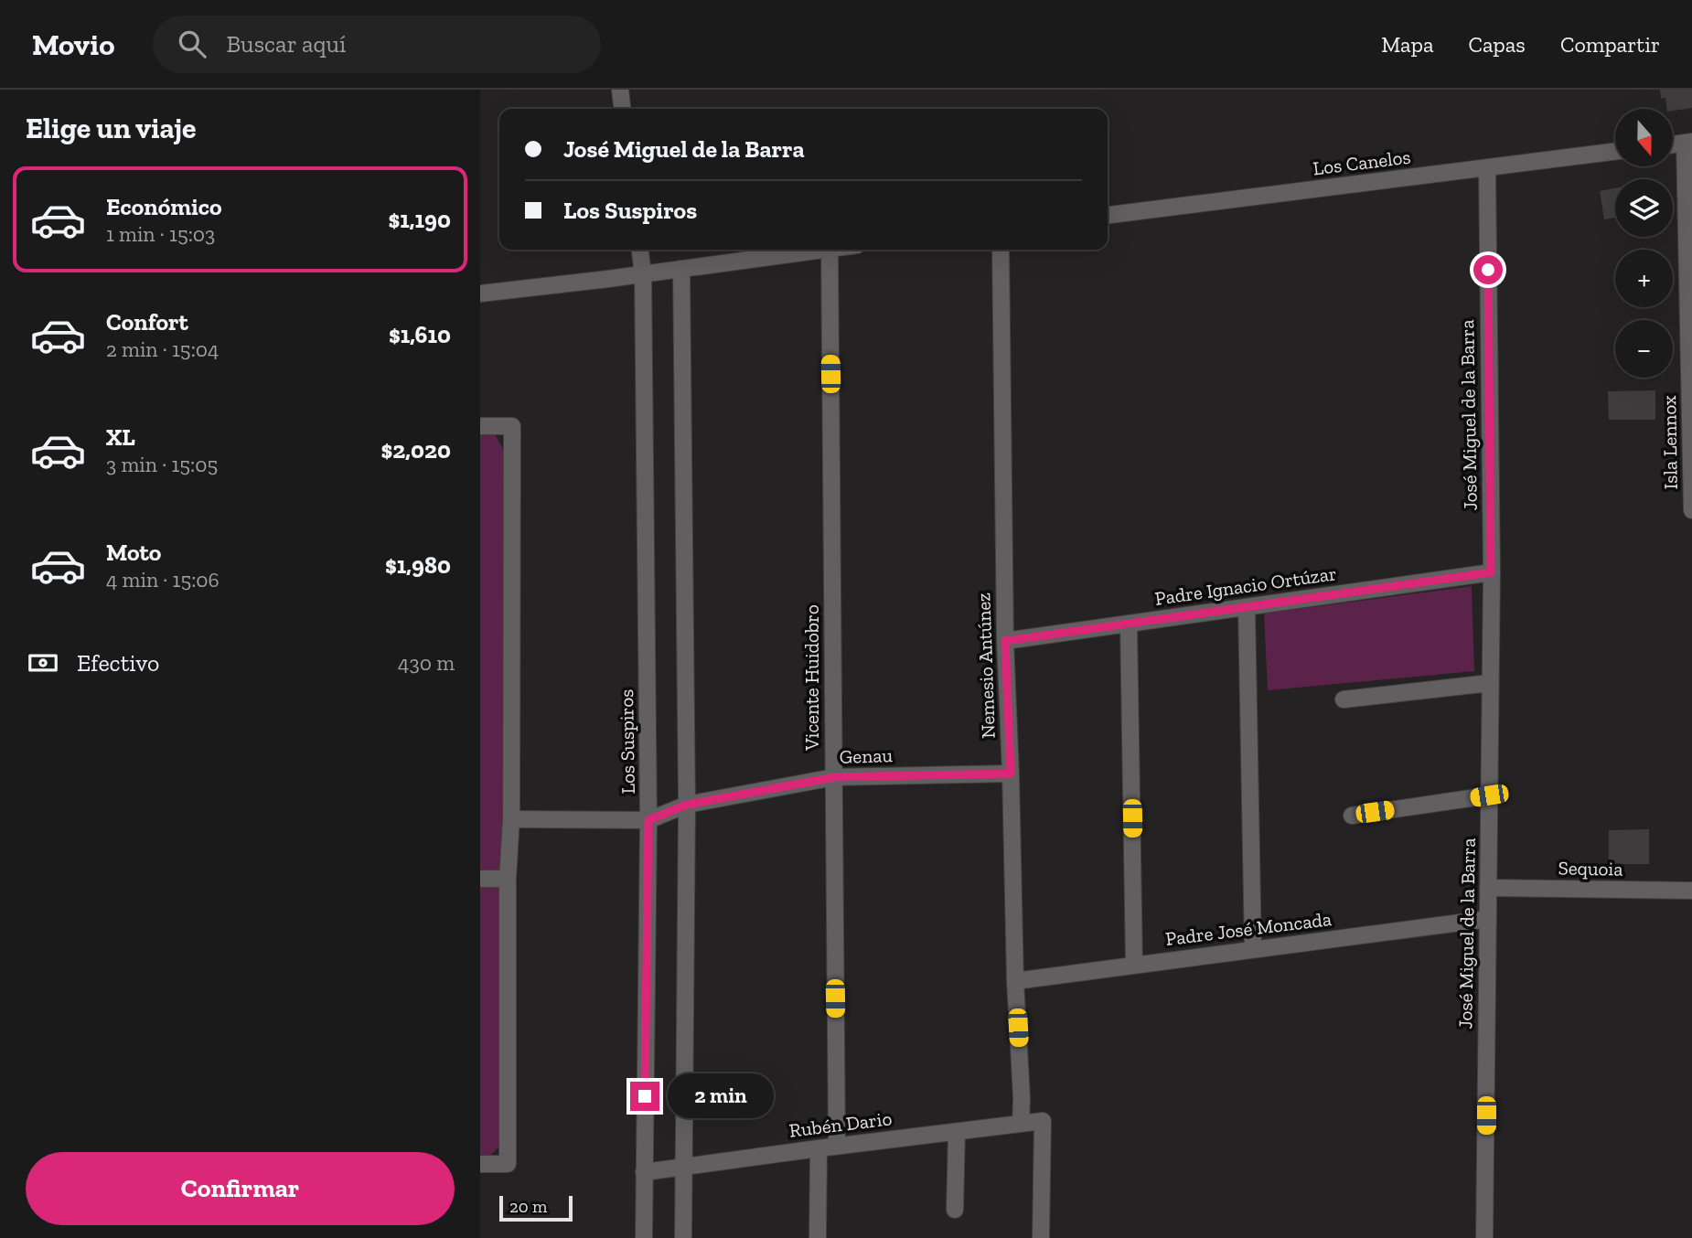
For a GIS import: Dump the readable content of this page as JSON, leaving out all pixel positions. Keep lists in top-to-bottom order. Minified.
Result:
{"streets":{"street":["Los Canelos","José Miguel de la Barra","Isla Lennox","Padre Ignacio Ortúzar","Nemesio Antúnez","Vicente Huidobro","Los Suspiros","Genau","Sequoia","Padre José Moncada","Rubén Dario"]},"crossings":[["Los Canelos","José Miguel de la Barra"],["José Miguel de la Barra","Padre Ignacio Ortúzar"],["José Miguel de la Barra","Sequoia"],["José Miguel de la Barra","Padre José Moncada"],["Padre Ignacio Ortúzar","Nemesio Antúnez"],["Nemesio Antúnez","Genau"],["Nemesio Antúnez","Padre José Moncada"],["Nemesio Antúnez","Rubén Dario"],["Vicente Huidobro","Genau"],["Vicente Huidobro","Rubén Dario"],["Los Suspiros","Genau"],["Los Suspiros","Rubén Dario"]],"scale_bar":"20 m","north":"bottom","page":{"header":"Movio","search":"Buscar aquí","nav":["Mapa","Capas","Compartir"],"heading":"Elige un viaje","map_buttons":["+","−"],"banner":["José Miguel de la Barra","Los Suspiros"],"list":[{"name":"Económico","note":"1 min · 15:03","value":"$1,190"},{"name":"Confort","note":"2 min · 15:04","value":"$1,610"},{"name":"XL","note":"3 min · 15:05","value":"$2,020"},{"name":"Moto","note":"4 min · 15:06","value":"$1,980"}],"pay":["Efectivo","430 m"],"bubble":"2 min","buttons":"Confirmar","scale":"20 m"}}
